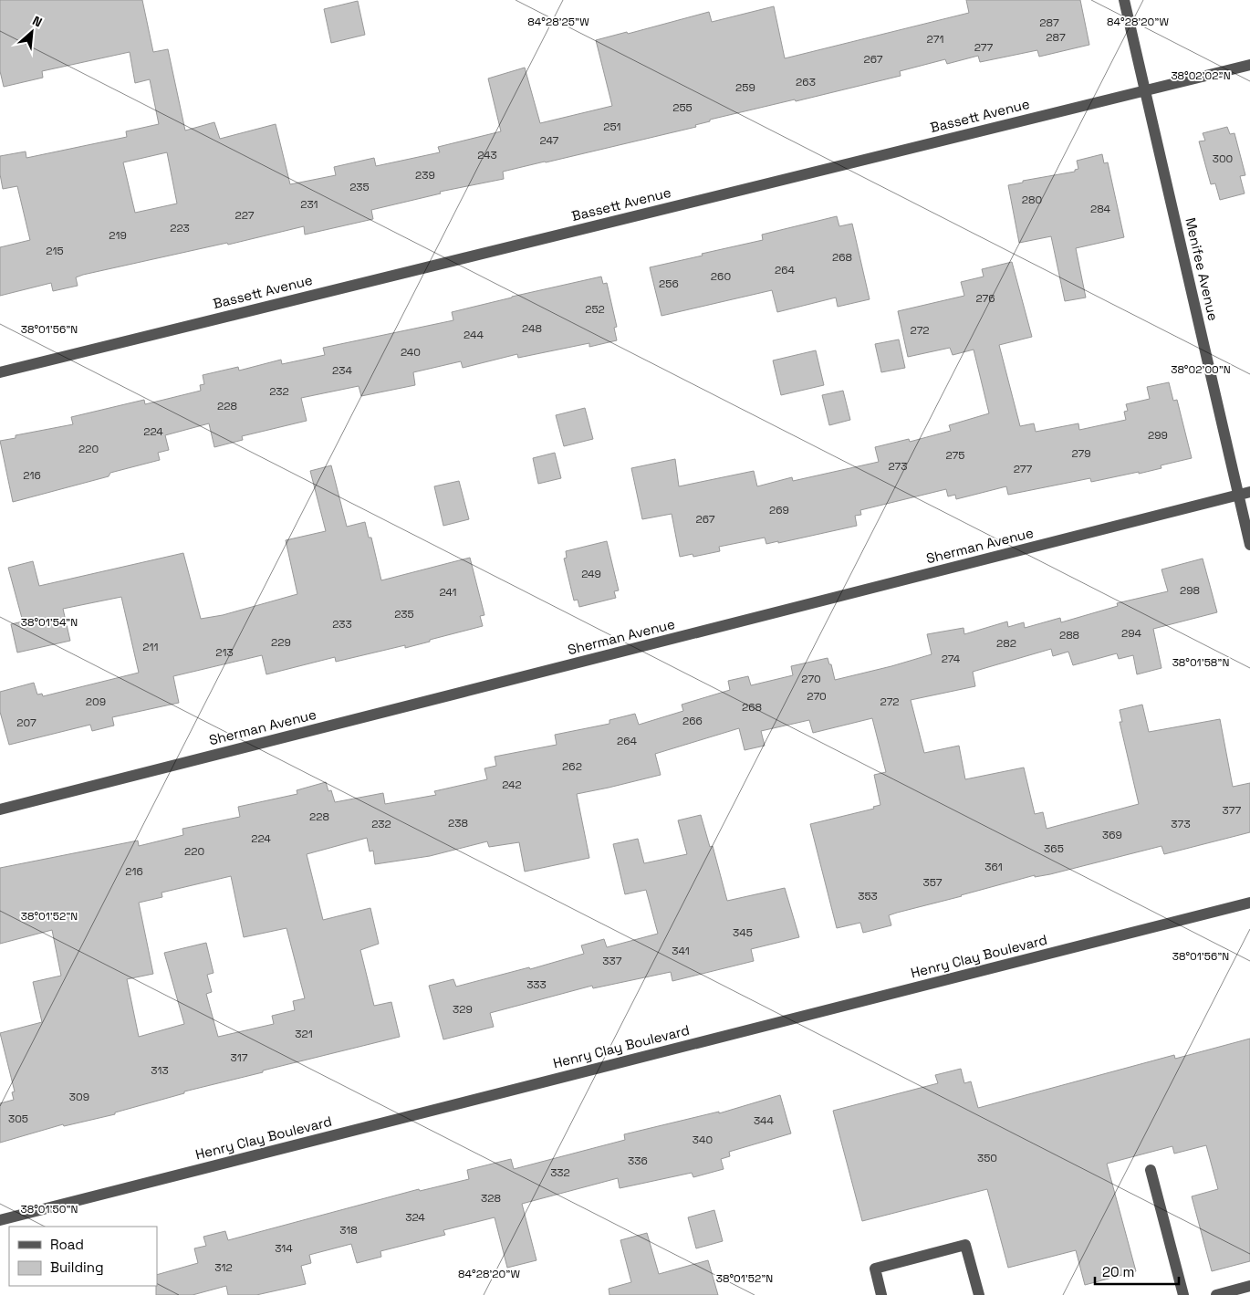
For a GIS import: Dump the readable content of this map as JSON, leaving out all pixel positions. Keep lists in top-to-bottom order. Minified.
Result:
{"streets":{"street":["Bassett Avenue","Menifee Avenue","Sherman Avenue","Henry Clay Boulevard"]},"crossings":[["Bassett Avenue","Menifee Avenue"],["Menifee Avenue","Sherman Avenue"]],"house_numbers":["287","287","271","277","267","263","259","255","251","247","243","300","239","235","280","231","284","227","223","219","215","268","264","260","256","276","252","248","272","244","240","234","232","228","224","299","220","279","275","273","277","216","269","267","249","298","241","235","233","294","288","229","282","211","213","274","270","270","209","272","268","266","207","264","262","242","377","228","238","232","373","369","224","365","220","361","216","357","353","345","341","337","333","329","321","317","313","309","305","344","340","350","336","332","328","324","318","314","312"],"legend":["Road","Building"],"scale_bar":"20 m","north":"top right","coordinates":["84°28'25\"W","84°28'20\"W","38°02'02\"N","38°01'56\"N","38°02'00\"N","38°01'54\"N","38°01'58\"N","38°01'52\"N","38°01'50\"N"]}
